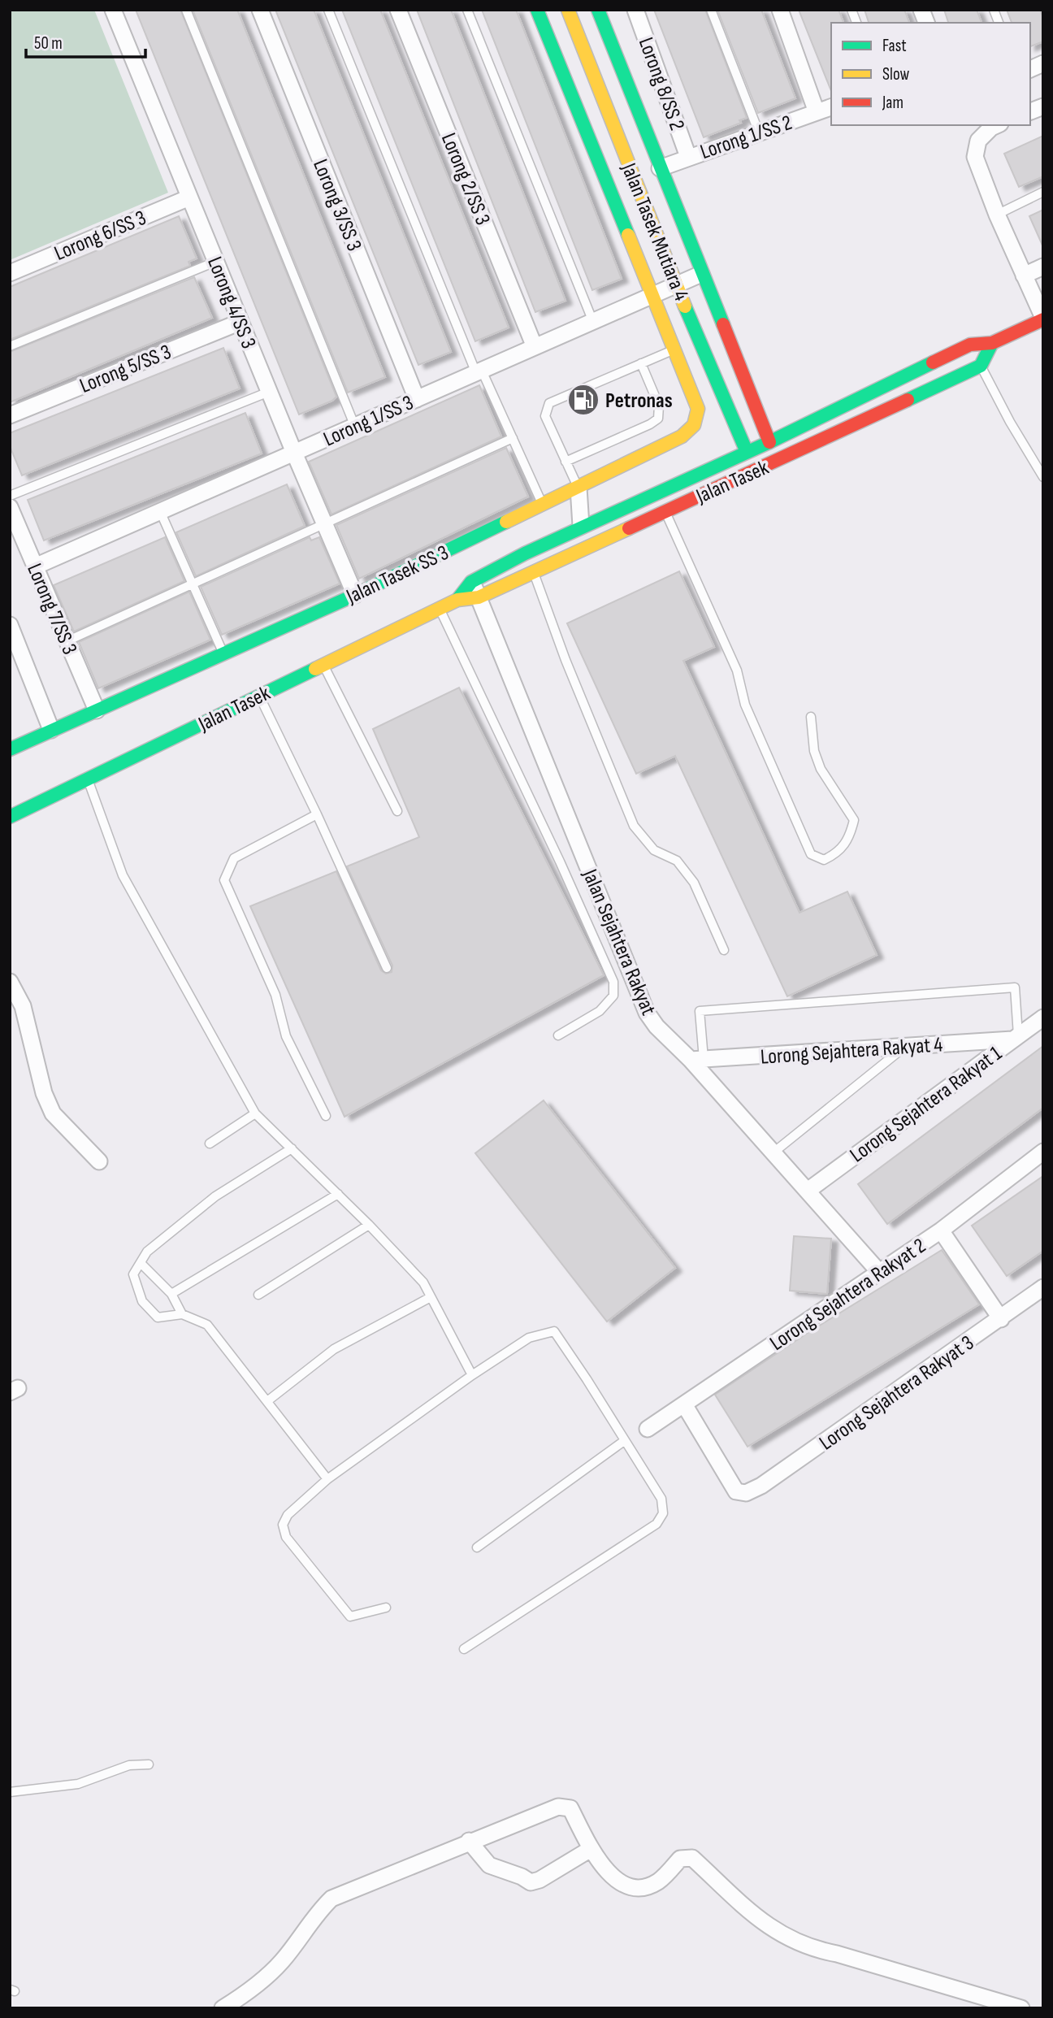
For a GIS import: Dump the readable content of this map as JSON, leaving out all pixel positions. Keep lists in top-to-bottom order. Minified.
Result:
{"streets":{"street":["Lorong 8/SS 2","Lorong 1/SS 2","Lorong 2/SS 3","Lorong 3/SS 3","Jalan Tasek Mutiara 4","Lorong 6/SS 3","Lorong 4/SS 3","Lorong 5/SS 3","Lorong 1/SS 3","Jalan Tasek","Jalan Tasek SS 3","Lorong 7/SS 3","Jalan Sejahtera Rakyat","Lorong Sejahtera Rakyat 4","Lorong Sejahtera Rakyat 1","Lorong Sejahtera Rakyat 2","Lorong Sejahtera Rakyat 3"]},"crossings":[["Lorong 8/SS 2","Lorong 1/SS 2"],["Lorong 1/SS 2","Jalan Tasek Mutiara 4"],["Lorong 2/SS 3","Lorong 1/SS 3"],["Lorong 3/SS 3","Lorong 1/SS 3"],["Jalan Tasek Mutiara 4","Lorong 1/SS 3"],["Jalan Tasek Mutiara 4","Jalan Tasek"],["Lorong 6/SS 3","Lorong 4/SS 3"],["Lorong 4/SS 3","Lorong 5/SS 3"],["Lorong 4/SS 3","Lorong 1/SS 3"],["Lorong 4/SS 3","Jalan Tasek SS 3"],["Lorong 1/SS 3","Lorong 7/SS 3"],["Jalan Tasek","Jalan Sejahtera Rakyat"],["Jalan Tasek SS 3","Lorong 7/SS 3"],["Jalan Sejahtera Rakyat","Lorong Sejahtera Rakyat 4"],["Jalan Sejahtera Rakyat","Lorong Sejahtera Rakyat 1"],["Jalan Sejahtera Rakyat","Lorong Sejahtera Rakyat 2"],["Lorong Sejahtera Rakyat 4","Lorong Sejahtera Rakyat 1"],["Lorong Sejahtera Rakyat 2","Lorong Sejahtera Rakyat 3"]],"places":{"fuel station":["Petronas"]},"legend":["Fast","Slow","Jam"],"scale_bar":"50 m"}
